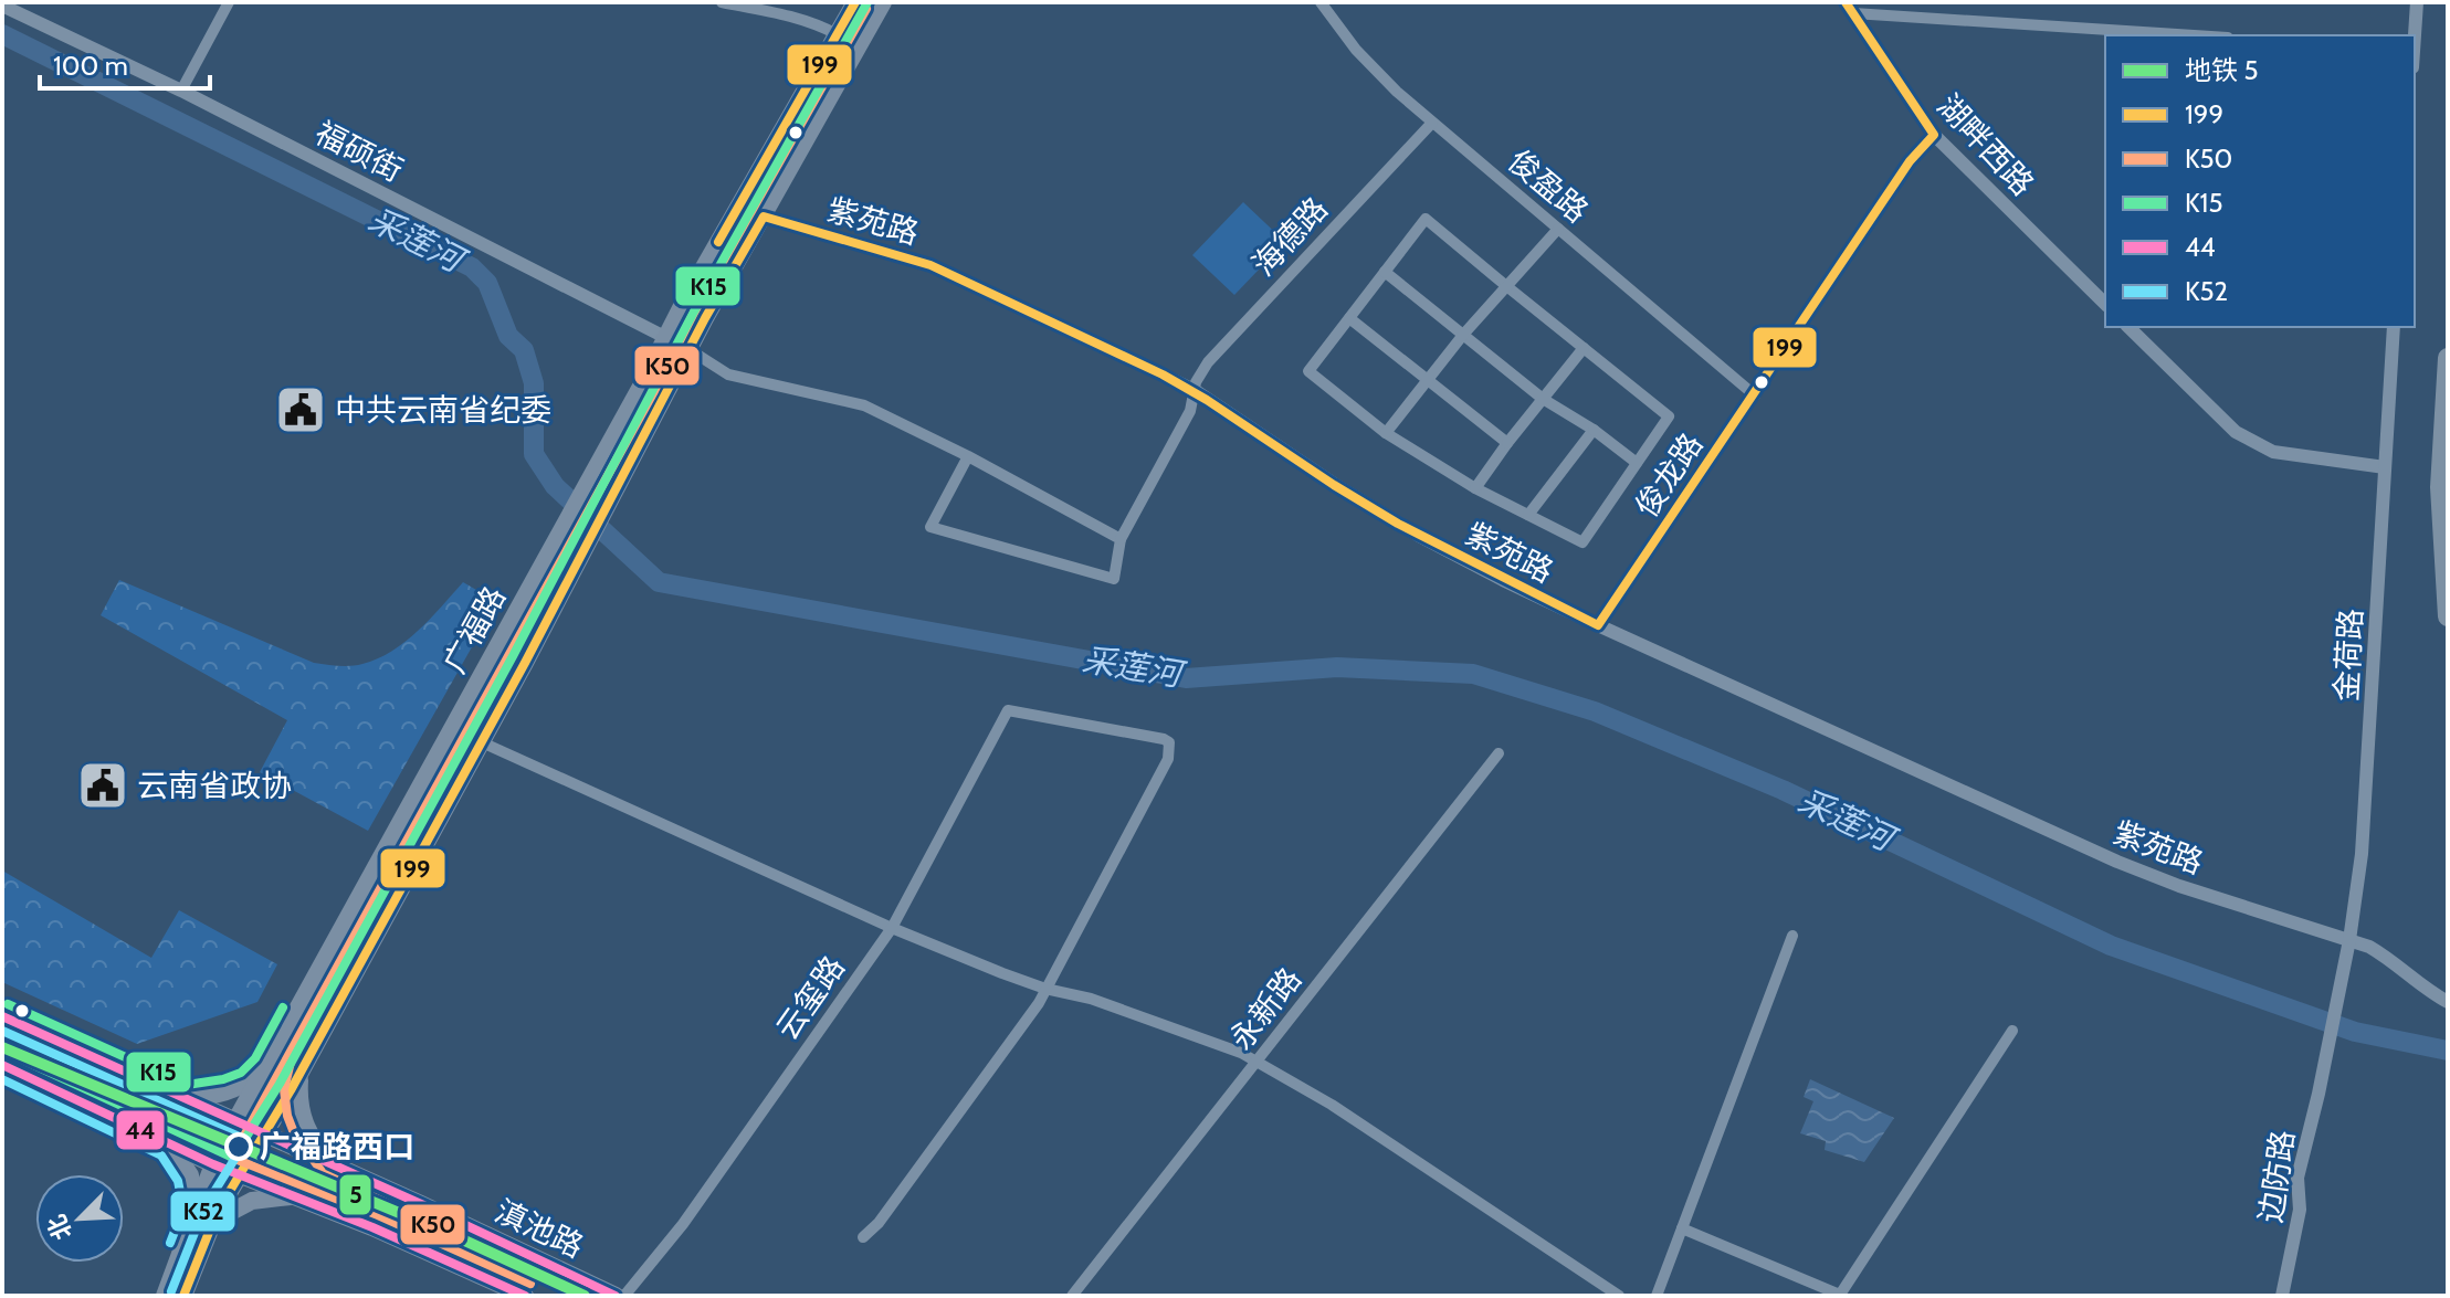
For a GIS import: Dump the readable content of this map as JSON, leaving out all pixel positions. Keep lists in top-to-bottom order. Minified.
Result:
{"streets":{"main road":["广福路","滇池路"],"street":["湖畔西路","福硕街","俊盈路","紫苑路","海德路","俊龙路","金荷路","云玺路","永新路","边防路"]},"crossings":[["湖畔西路","俊龙路"],["福硕街","广福路"],["俊盈路","海德路"],["俊盈路","俊龙路"],["紫苑路","海德路"],["紫苑路","俊龙路"],["紫苑路","广福路"],["紫苑路","金荷路"],["广福路","滇池路"],["金荷路","边防路"]],"water":["采莲河"],"places":{"public building":["中共云南省纪委","云南省政协"],"other":["广福路西口"]},"lines":["transit line 199","transit line K15","transit line K50","transit line 44","transit line K52","metro line 5"],"legend":["地铁 5","199","K50","K15","44","K52"],"scale_bar":"100 m","north":"bottom left"}
